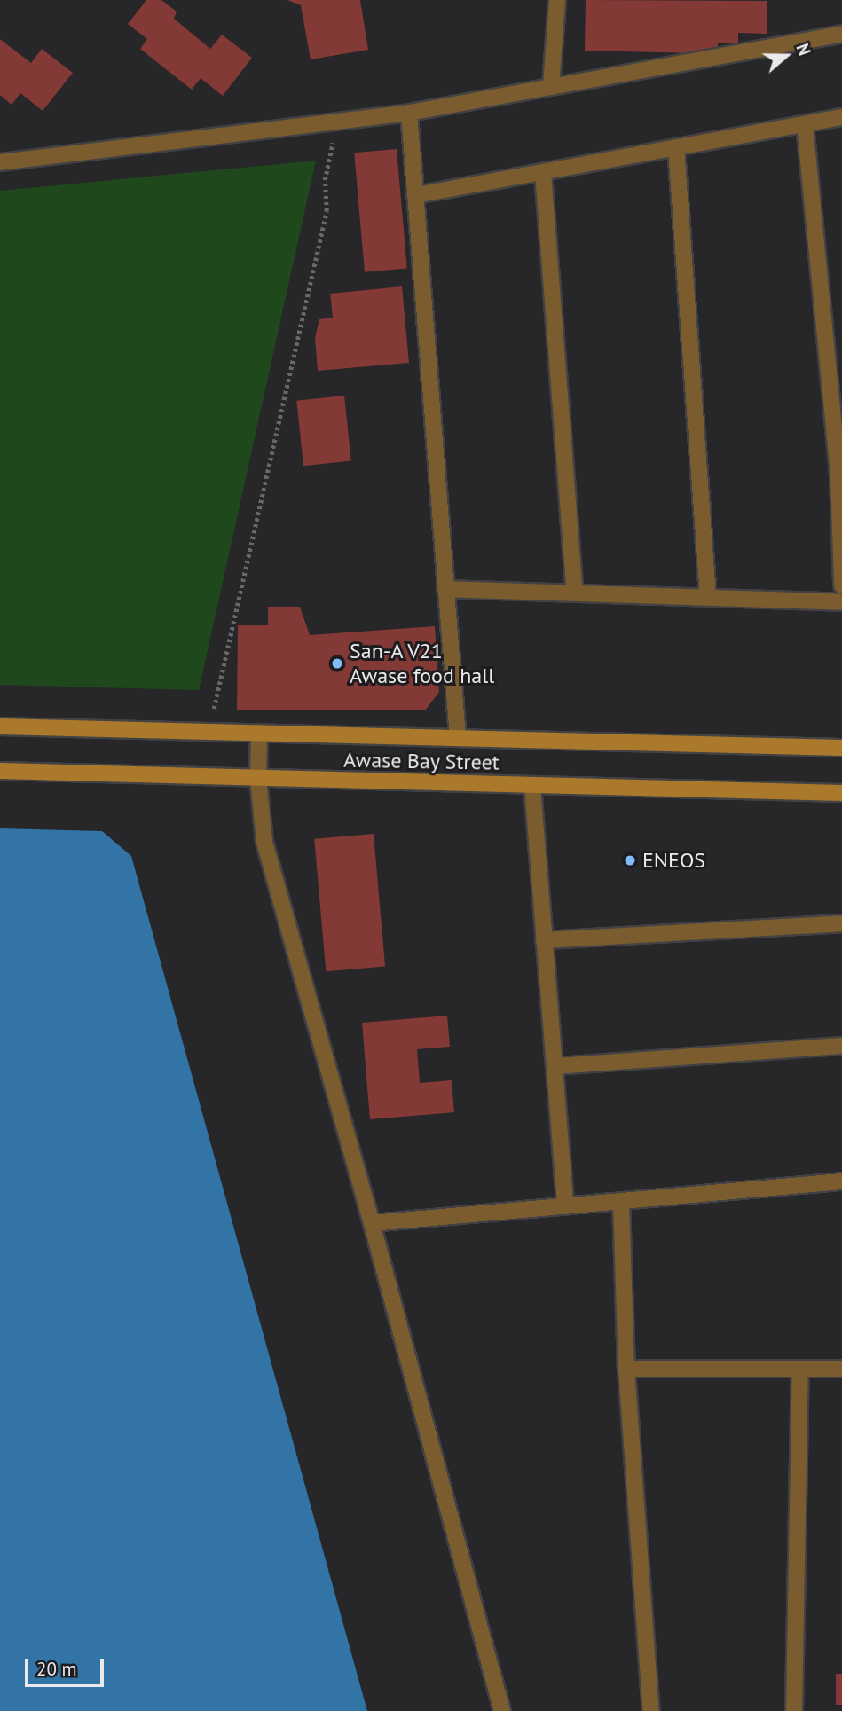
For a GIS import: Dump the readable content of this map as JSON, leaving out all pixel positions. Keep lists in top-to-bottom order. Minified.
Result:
{"streets":{"main road":["Awase Bay Street"]},"places":["San-A V21 Awase food hall","ENEOS"],"scale_bar":"20 m","north":"right"}
